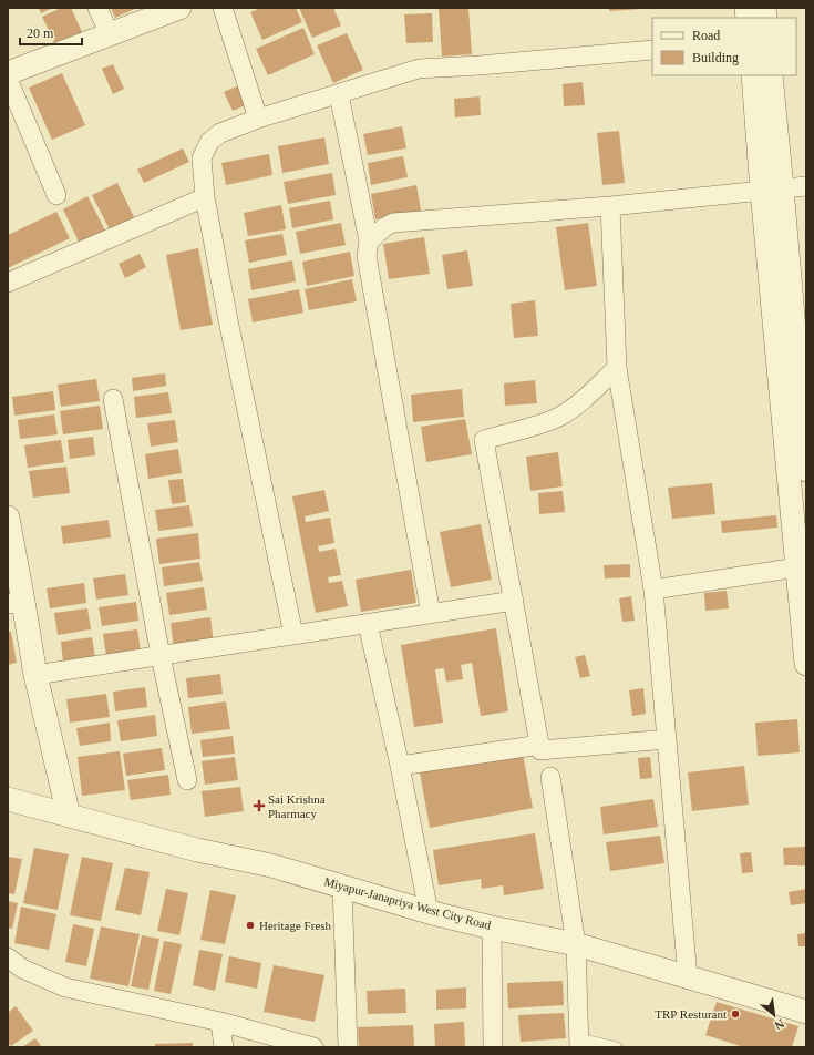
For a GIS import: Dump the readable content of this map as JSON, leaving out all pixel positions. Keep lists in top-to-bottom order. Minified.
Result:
{"streets":{"street":["Miyapur-Janapriya West City Road"]},"places":{"health":["Sai Krishna Pharmacy"],"other":["Heritage Fresh","TRP Resturant"]},"legend":["Road","Building"],"scale_bar":"20 m","north":"bottom right"}
